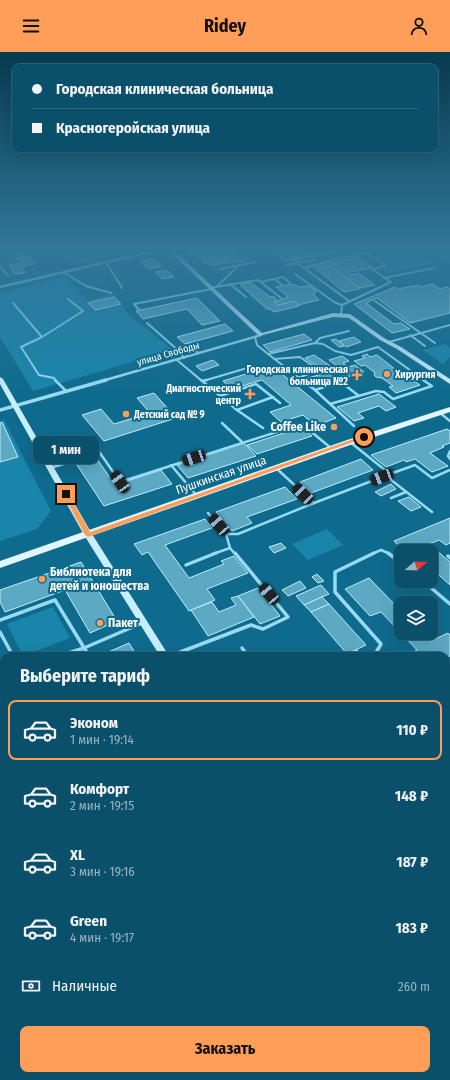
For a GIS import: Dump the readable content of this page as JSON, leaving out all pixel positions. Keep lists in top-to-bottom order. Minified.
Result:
{"streets":{"main road":["Пушкинская улица"],"street":["улица Свободы"]},"places":{"other":["Хирургия","Детский сад № 9","Coffee Like","Библиотека для детей и юношества","Пакет"],"health":["Городская клиническая больница №2","Диагностический центр"]},"north":"right","page":{"header":"Ridey","banner":["Городская клиническая больница","Красногеройская улица"],"bubble":"1 мин","heading":"Выберите тариф","list":[{"name":"Эконом","note":"1 мин · 19:14","value":"110 ₽"},{"name":"Комфорт","note":"2 мин · 19:15","value":"148 ₽"},{"name":"XL","note":"3 мин · 19:16","value":"187 ₽"},{"name":"Green","note":"4 мин · 19:17","value":"183 ₽"}],"pay":["Наличные","260 m"],"buttons":"Заказать"}}
